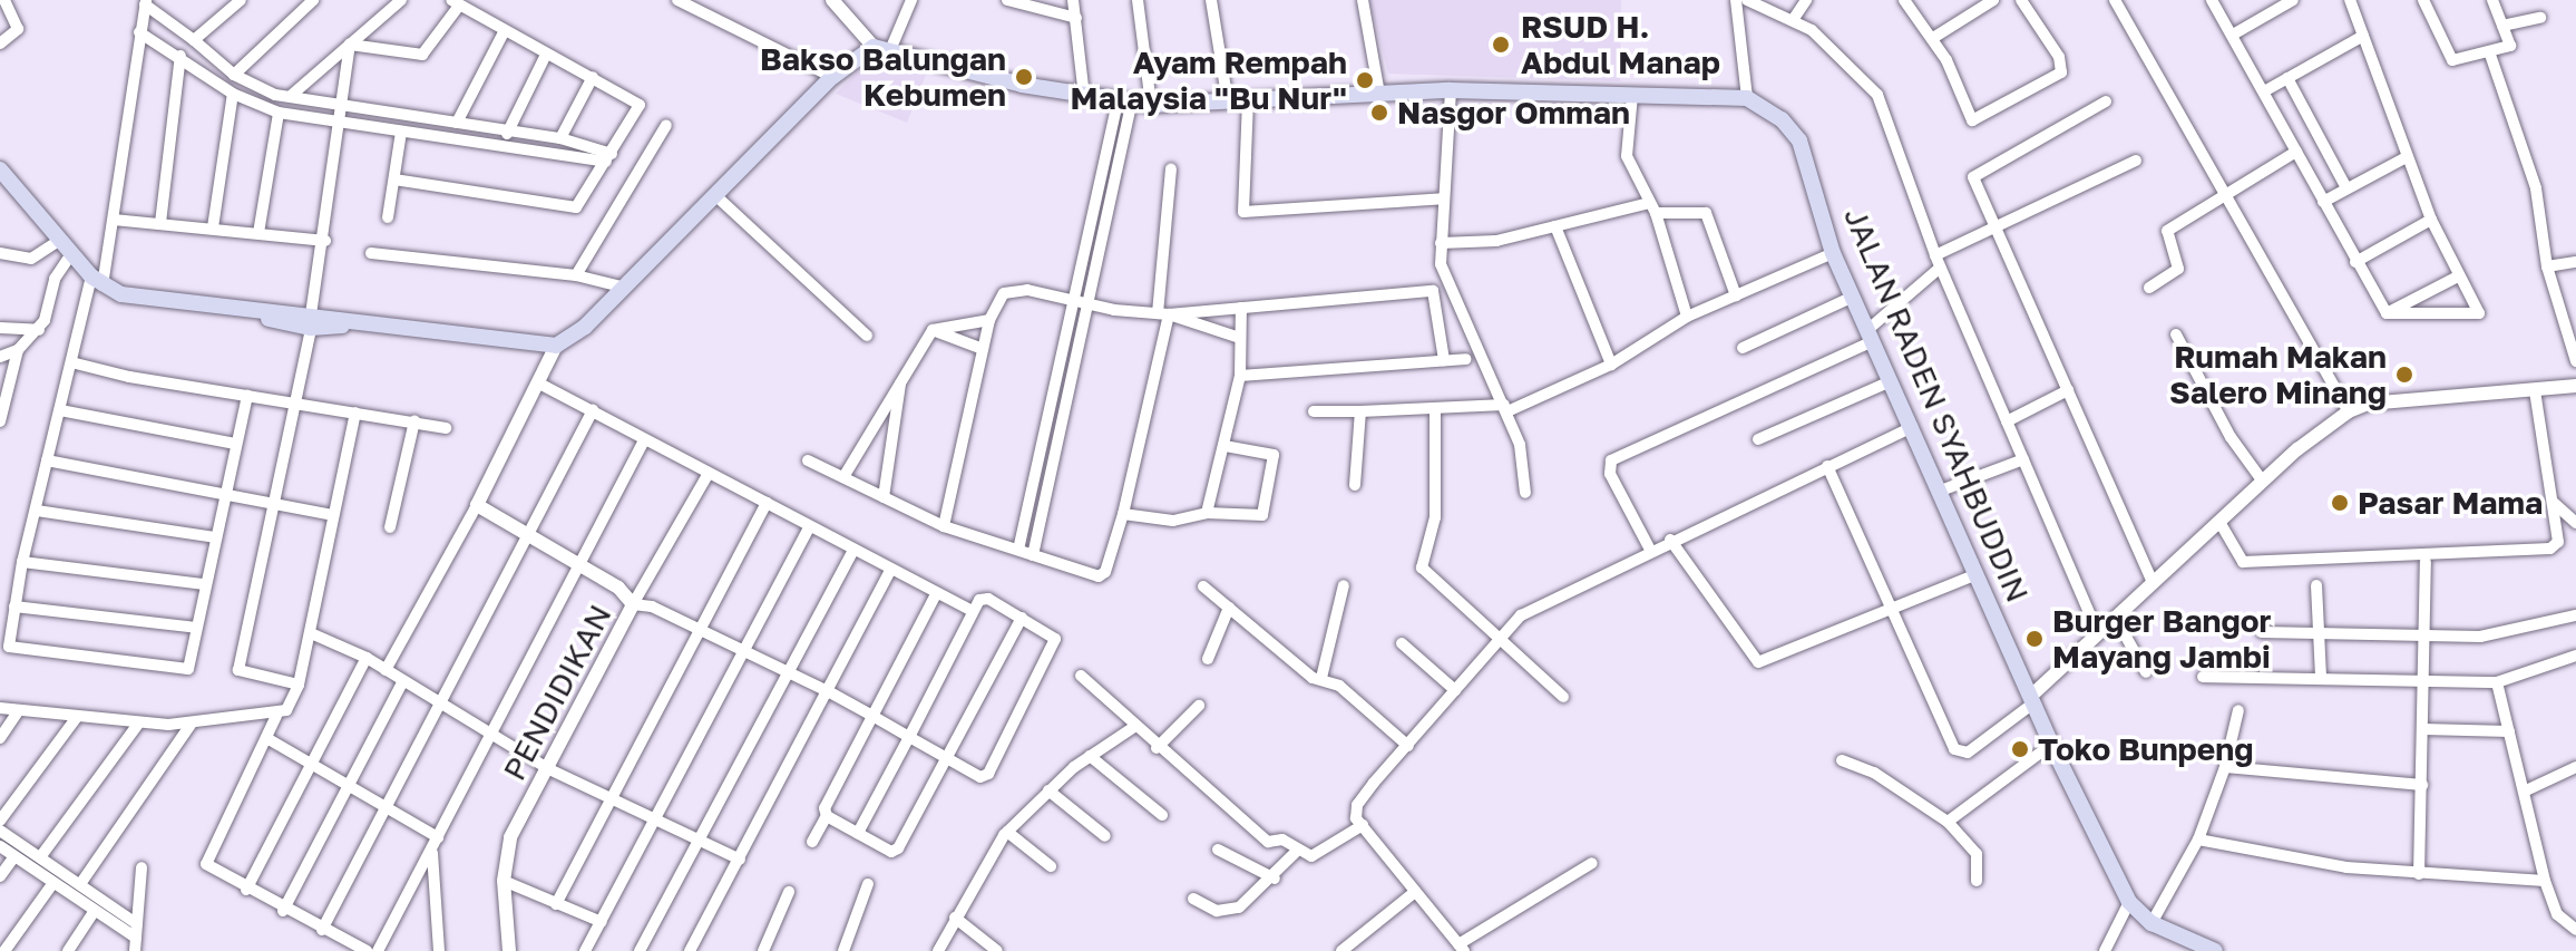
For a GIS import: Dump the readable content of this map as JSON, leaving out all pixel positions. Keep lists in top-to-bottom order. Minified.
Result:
{"streets":{"main road":["JALAN RADEN SYAHBUDDIN"],"street":["PENDIDIKAN"]},"places":["RSUD H. Abdul Manap","Bakso Balungan Kebumen","Ayam Rempah Malaysia \"Bu Nur\"","Nasgor Omman","Rumah Makan Salero Minang","Pasar Mama","Burger Bangor Mayang Jambi","Toko Bunpeng"]}
